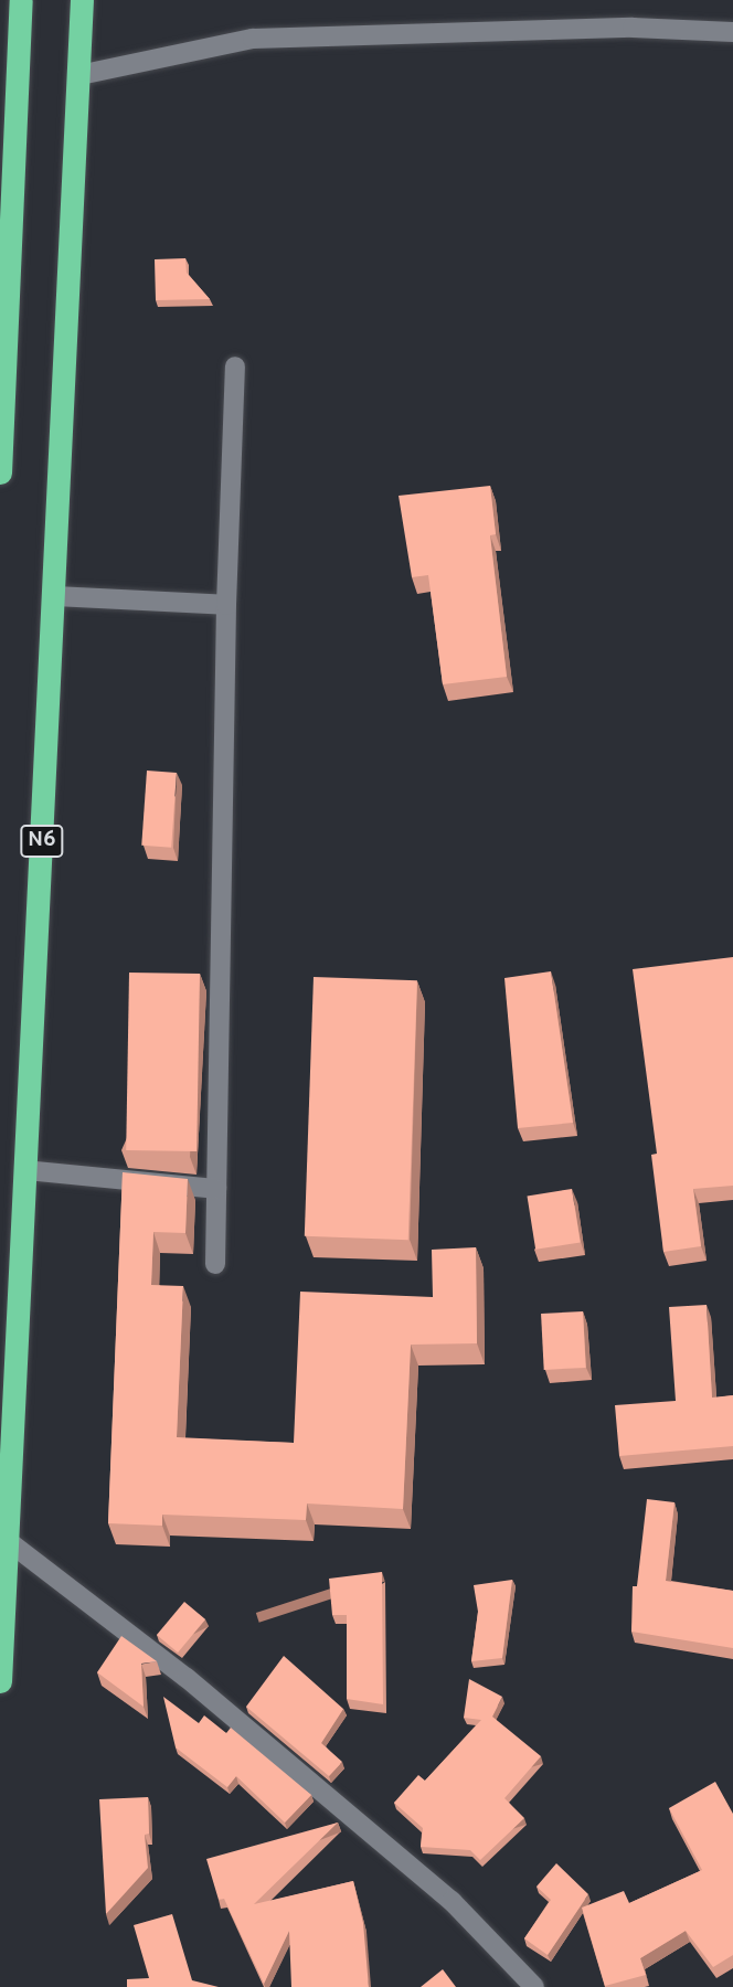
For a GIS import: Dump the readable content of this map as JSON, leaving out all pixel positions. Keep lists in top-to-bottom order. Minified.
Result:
{"streets":{"highway":["N6"]}}
